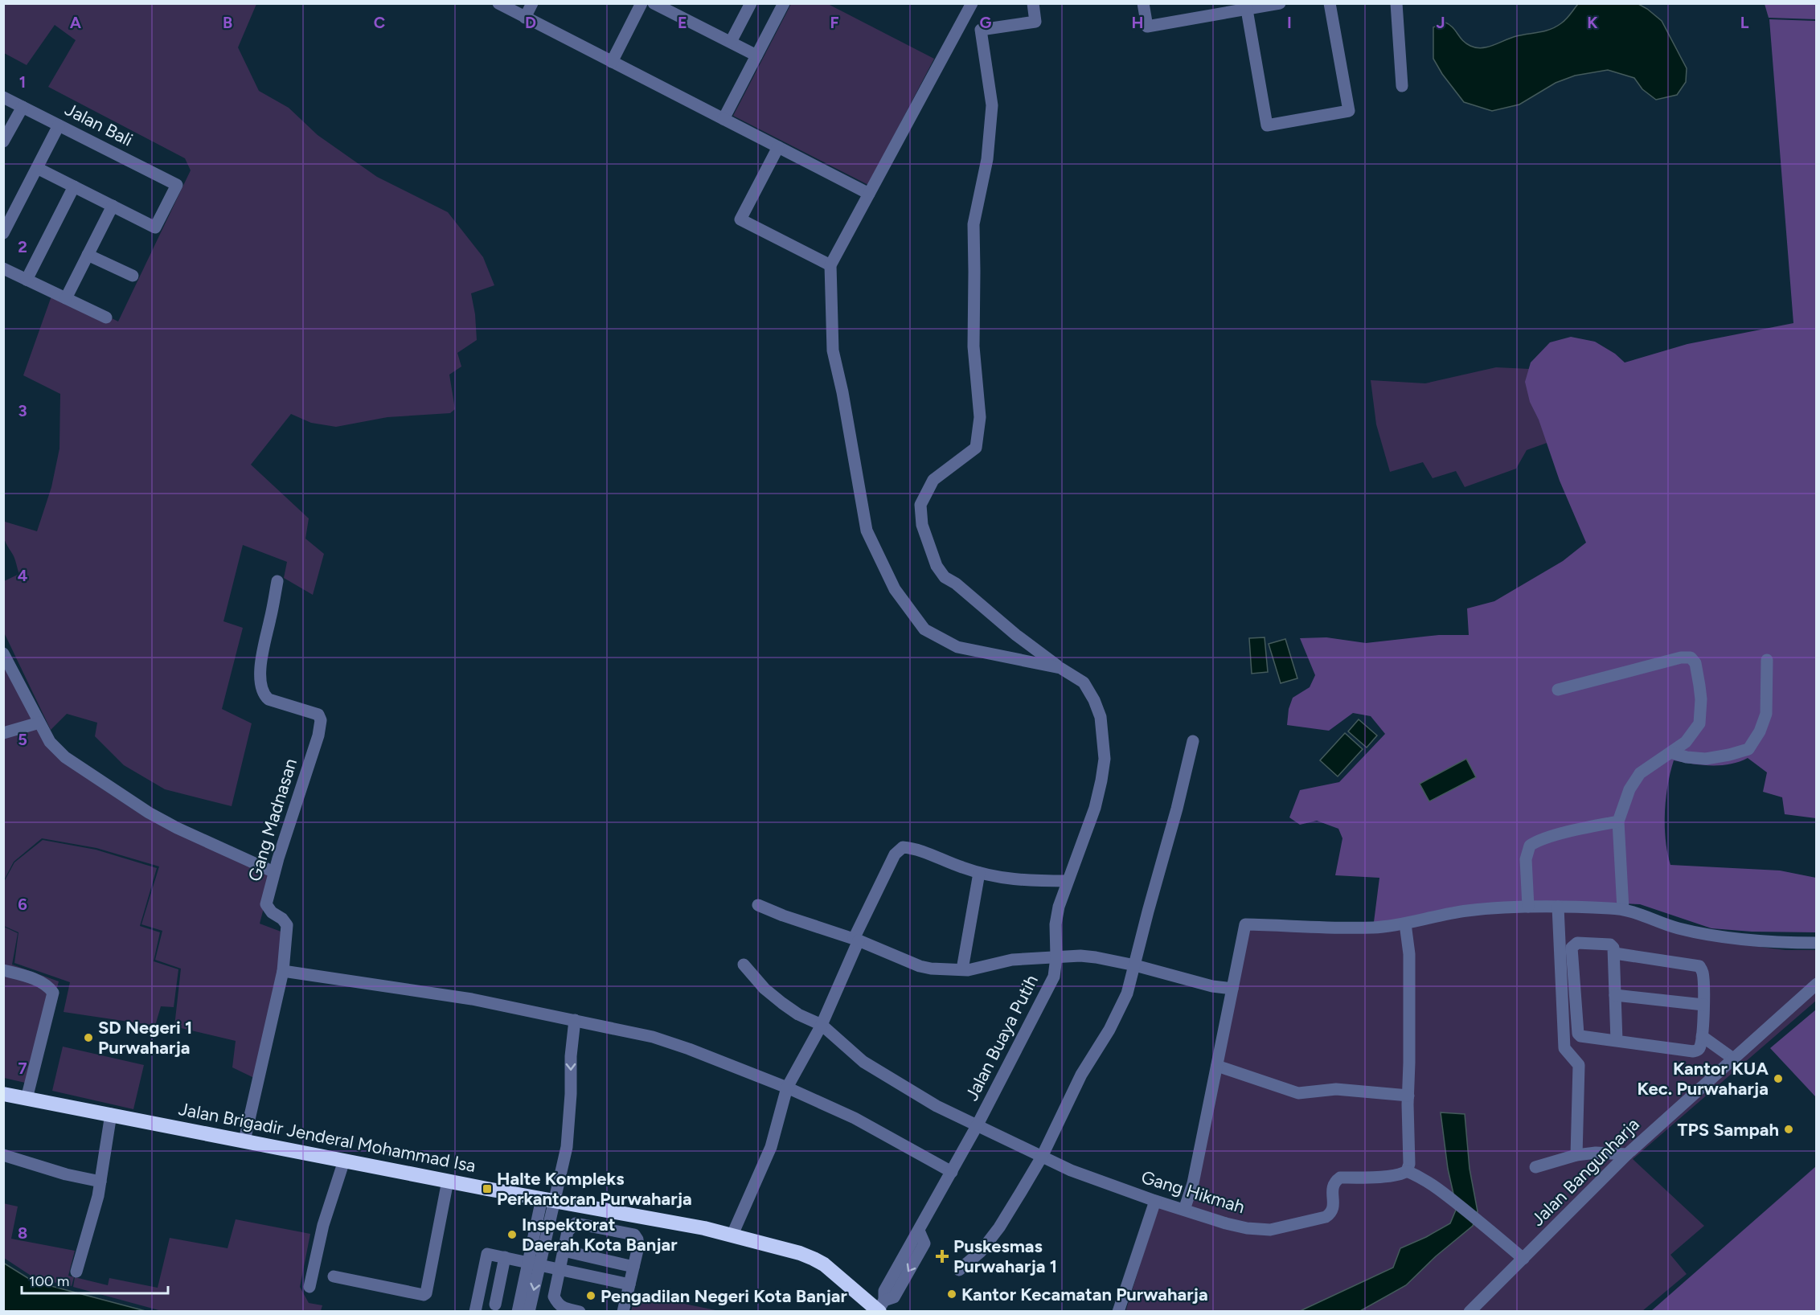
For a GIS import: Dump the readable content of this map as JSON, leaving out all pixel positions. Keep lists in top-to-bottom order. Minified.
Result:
{"streets":{"highway":["Jalan Brigadir Jenderal Mohammad Isa"],"street":["Jalan Bali","Gang Madnasan","Jalan Buaya Putih","Jalan Bangunharja","Gang Hikmah"]},"crossings":[["Gang Madnasan","Jalan Brigadir Jenderal Mohammad Isa"],["Jalan Buaya Putih","Jalan Brigadir Jenderal Mohammad Isa"],["Jalan Buaya Putih","Gang Hikmah"]],"places":{"other":["SD Negeri 1 Purwaharja","Kantor KUA Kec. Purwaharja","TPS Sampah","Inspektorat Daerah Kota Banjar","Kantor Kecamatan Purwaharja","Pengadilan Negeri Kota Banjar"],"transit":["Halte Kompleks Perkantoran Purwaharja"],"health":["Puskesmas Purwaharja 1"]},"scale_bar":"100 m","grid":{"columns":["A","B","C","D","E","F","G","H","I","J","K","L"],"rows":["1","2","3","4","5","6","7","8"]}}
